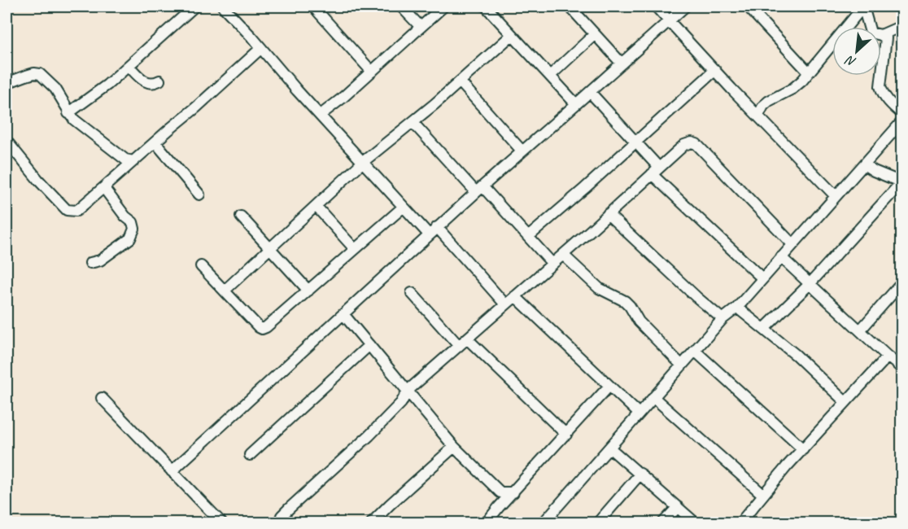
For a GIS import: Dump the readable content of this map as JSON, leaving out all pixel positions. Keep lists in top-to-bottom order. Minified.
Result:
{"north":"bottom left"}
